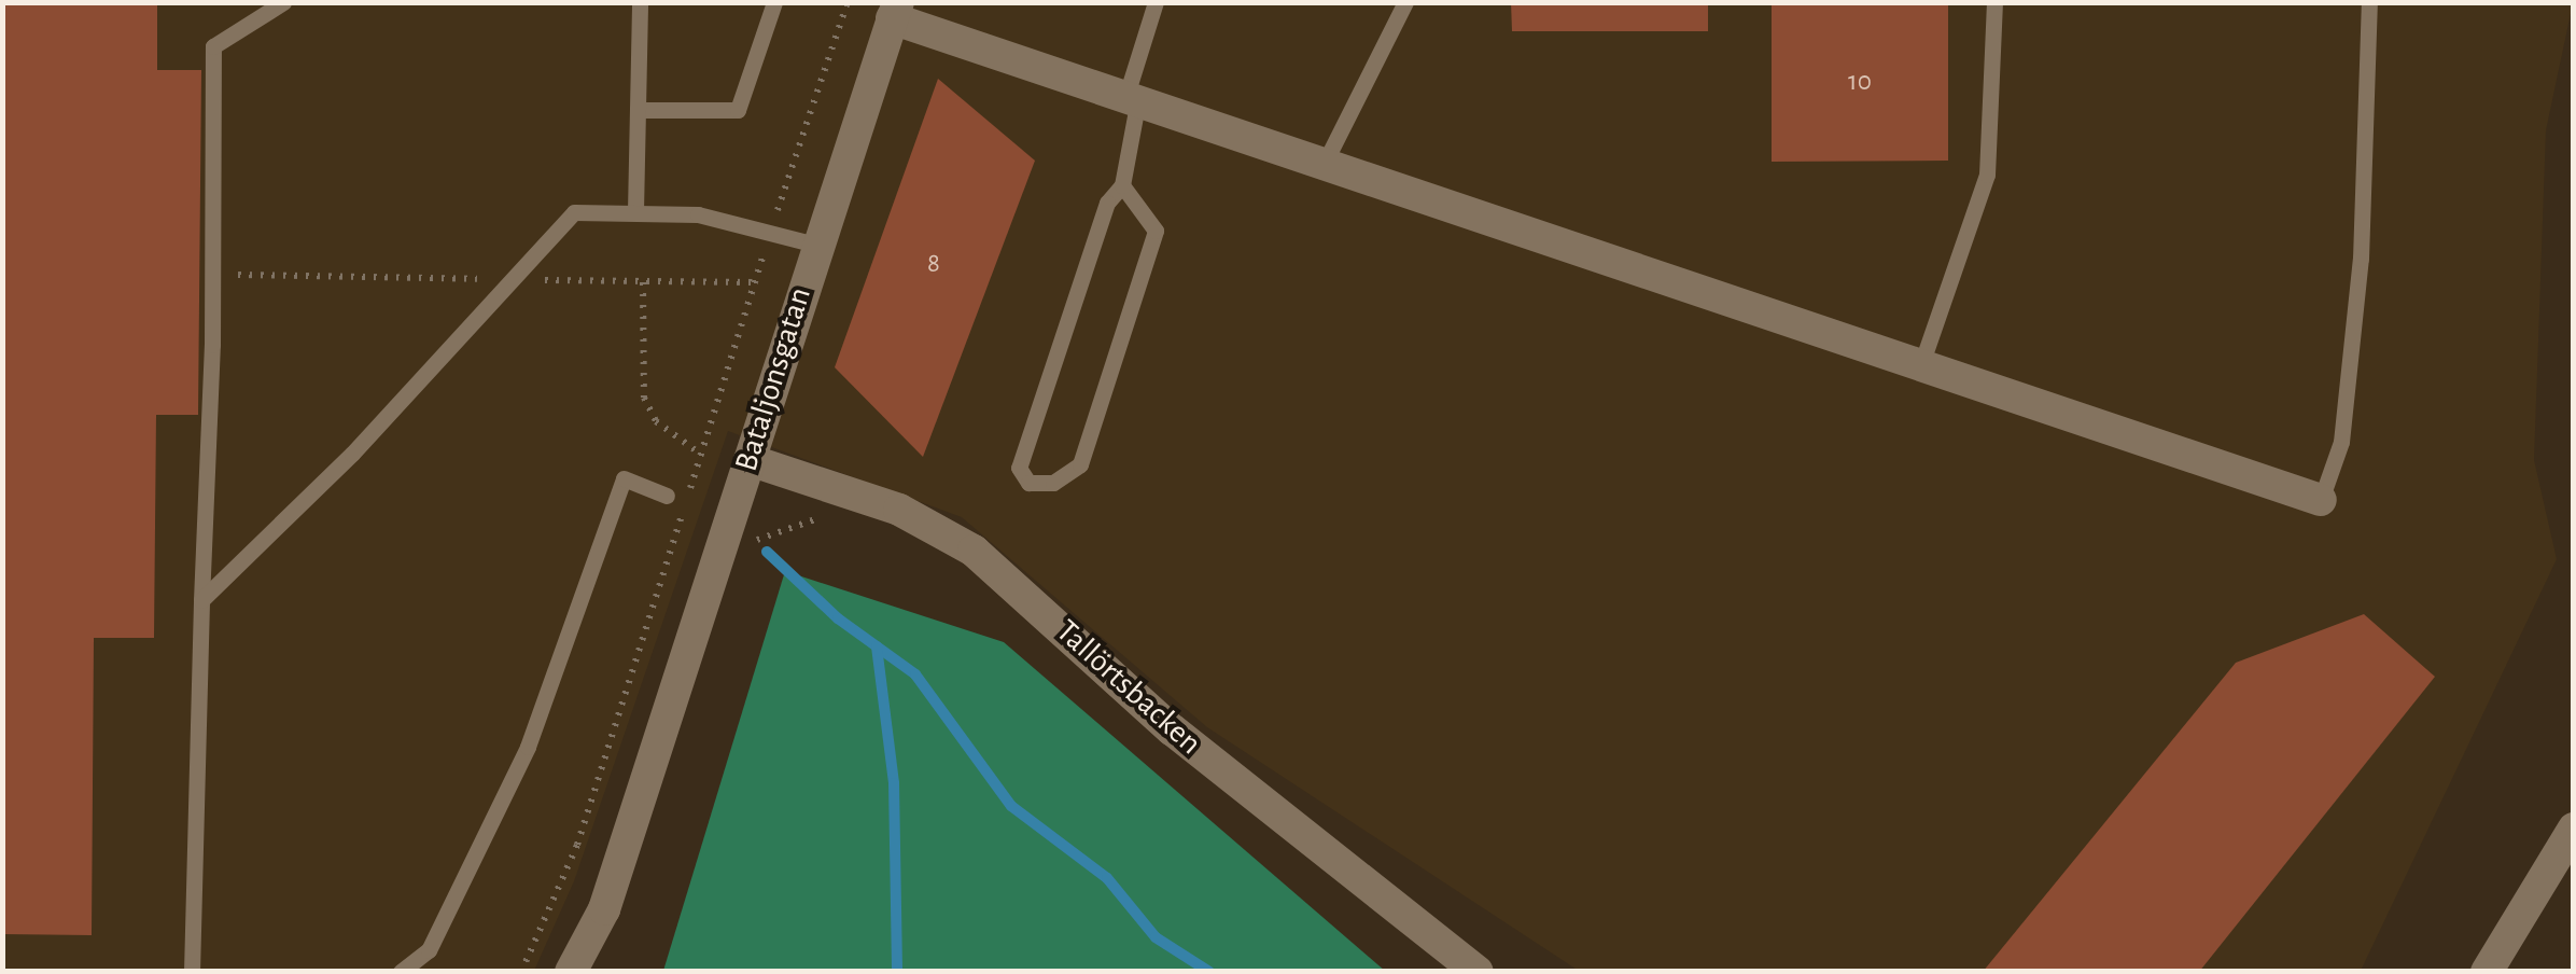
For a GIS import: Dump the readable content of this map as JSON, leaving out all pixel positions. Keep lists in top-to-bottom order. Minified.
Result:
{"streets":{"street":["Bataljonsgatan","Tallörtsbacken"]},"crossings":[["Bataljonsgatan","Tallörtsbacken"]],"house_numbers":["10","8"]}
